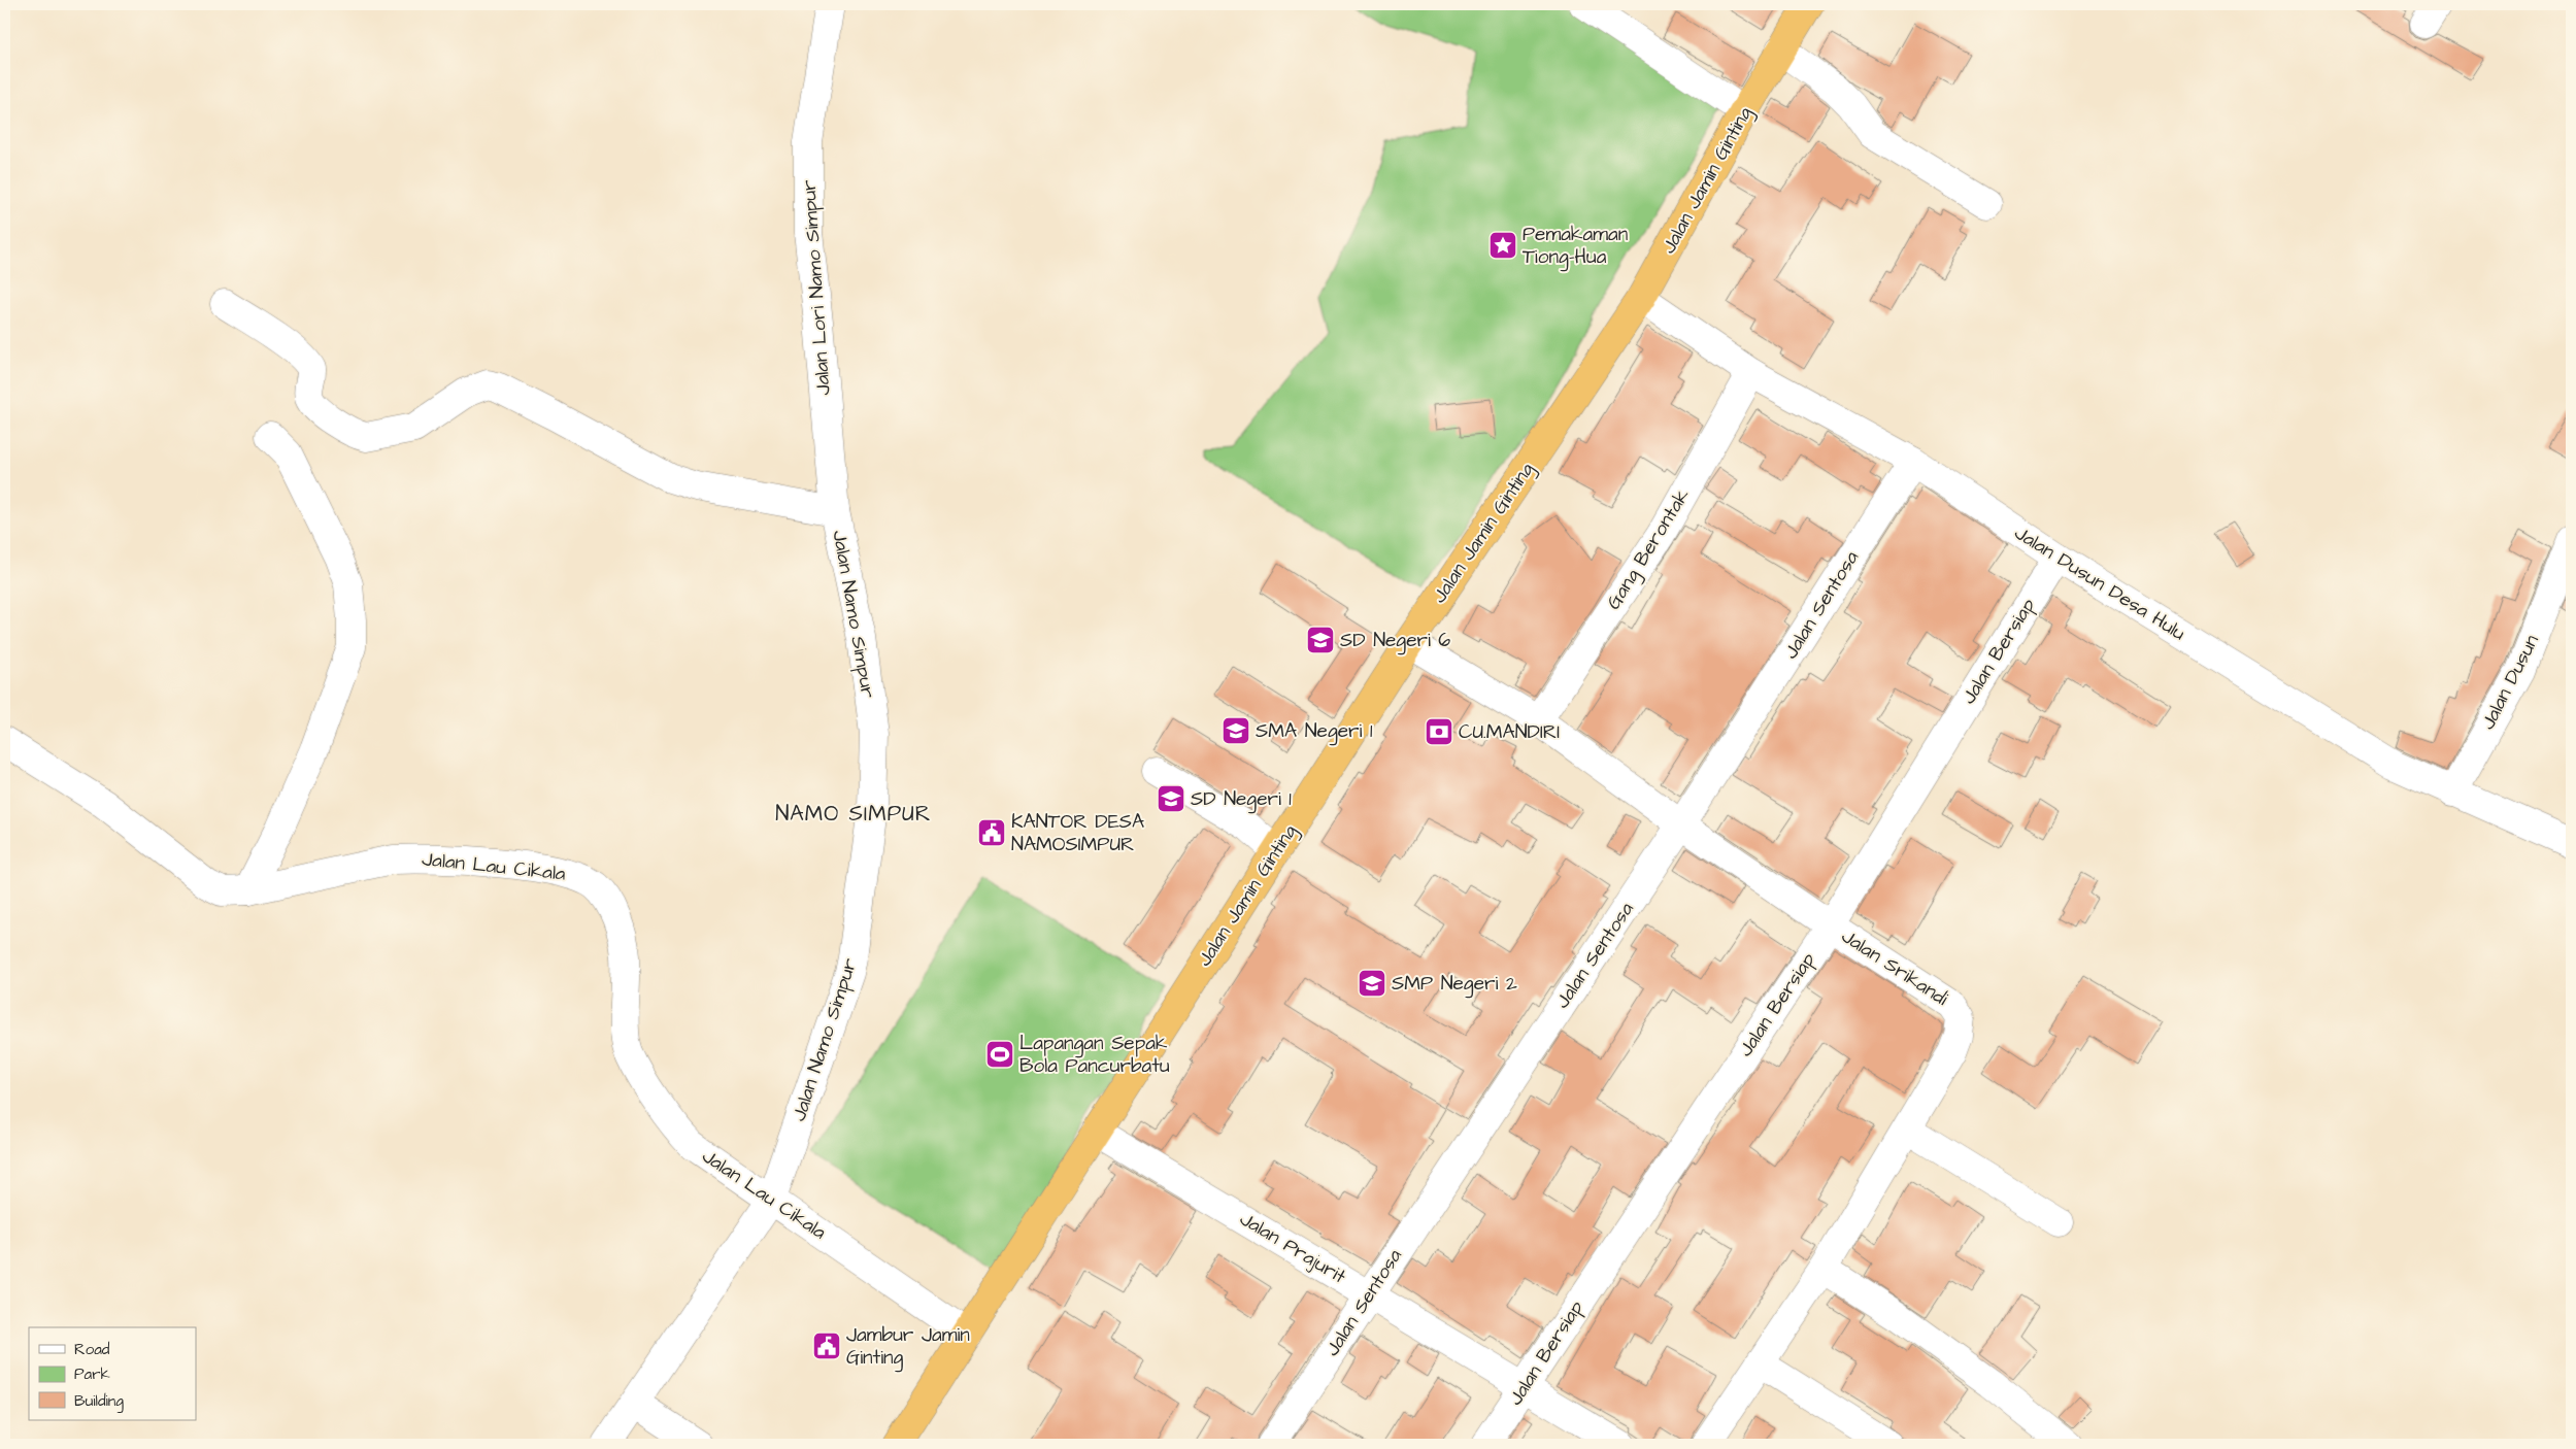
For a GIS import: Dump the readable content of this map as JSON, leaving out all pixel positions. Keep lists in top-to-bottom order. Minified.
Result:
{"streets":{"highway":["Jalan Jamin Ginting"],"street":["Jalan Lori Namo Simpur","Gang Berontak","Jalan Dusun Desa Hulu","Jalan Sentosa","Jalan Namo Simpur","Jalan Bersiap","Jalan Dusun","Jalan Lau Cikala","Jalan Srikandi","Jalan Prajurit"]},"crossings":[["Jalan Jamin Ginting","Jalan Dusun Desa Hulu"],["Jalan Jamin Ginting","Jalan Lau Cikala"],["Jalan Jamin Ginting","Jalan Srikandi"],["Jalan Jamin Ginting","Jalan Prajurit"],["Jalan Lori Namo Simpur","Jalan Namo Simpur"],["Gang Berontak","Jalan Dusun Desa Hulu"],["Gang Berontak","Jalan Srikandi"],["Jalan Dusun Desa Hulu","Jalan Sentosa"],["Jalan Dusun Desa Hulu","Jalan Bersiap"],["Jalan Dusun Desa Hulu","Jalan Dusun"],["Jalan Sentosa","Jalan Srikandi"],["Jalan Sentosa","Jalan Prajurit"],["Jalan Namo Simpur","Jalan Lau Cikala"],["Jalan Bersiap","Jalan Srikandi"],["Jalan Bersiap","Jalan Prajurit"]],"districts":["NAMO SIMPUR"],"places":{"place":["Pemakaman Tiong-Hua"],"school or university":["SD Negeri 6","SMA Negeri 1","SD Negeri 1","SMP Negeri 2"],"bank":["CU.MANDIRI"],"public building":["KANTOR DESA NAMOSIMPUR","Jambur Jamin Ginting"],"sports":["Lapangan Sepak Bola Pancurbatu"]},"legend":["Road","Park","Building"]}
